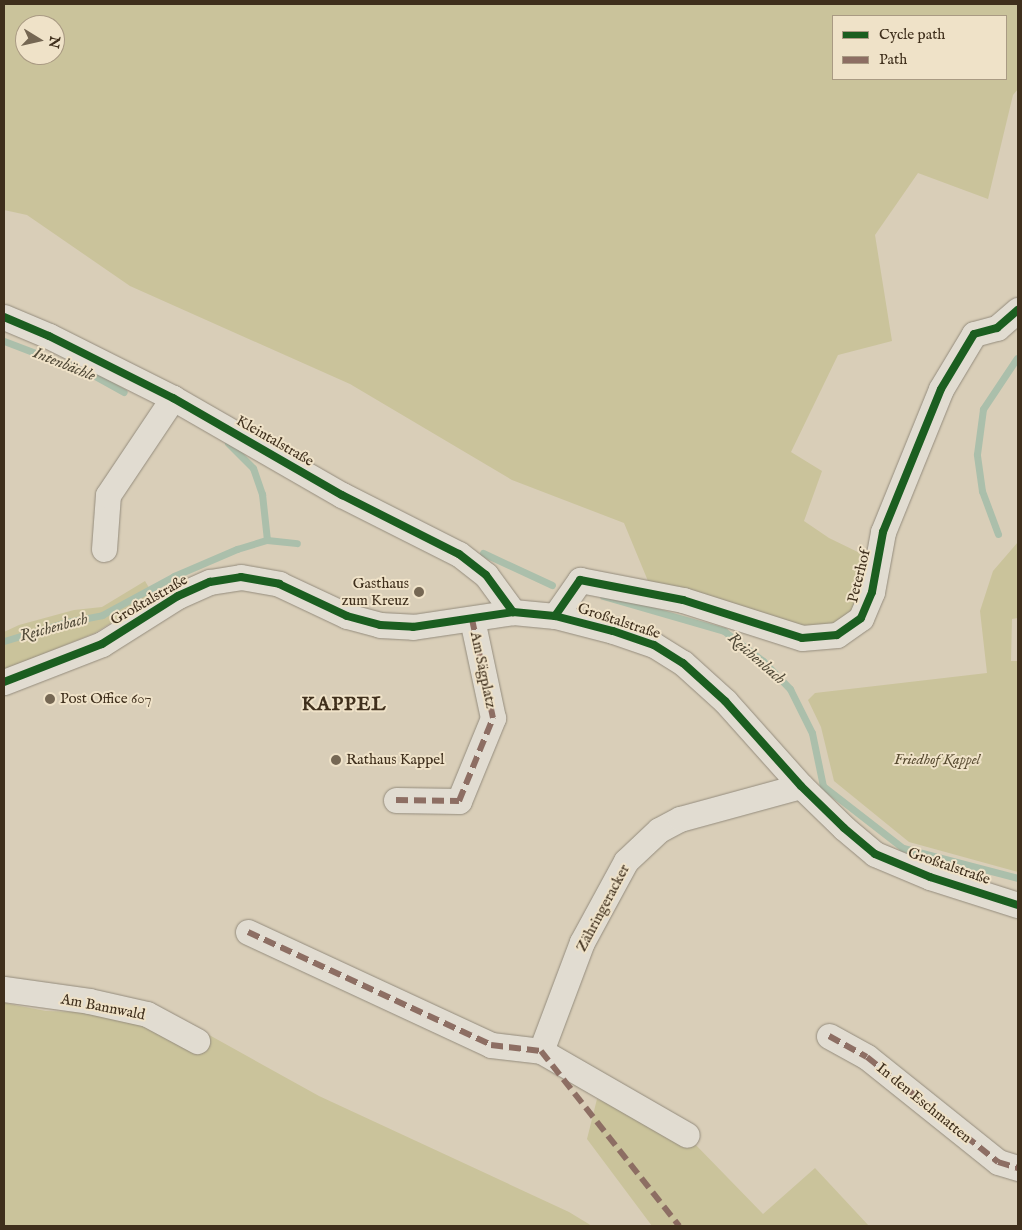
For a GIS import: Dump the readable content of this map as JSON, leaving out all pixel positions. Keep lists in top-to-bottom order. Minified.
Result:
{"streets":{"street":["Kleintalstraße","Peterhof","Großtalstraße","Am Sägplatz","Zähringeracker","Am Bannwald","In den Eschmatten"]},"crossings":[["Kleintalstraße","Großtalstraße"],["Peterhof","Großtalstraße"],["Großtalstraße","Am Sägplatz"],["Großtalstraße","Zähringeracker"]],"districts":["KAPPEL"],"water":["Intenbächle","Reichenbach"],"parks":["Friedhof Kappel"],"places":["Gasthaus zum Kreuz","Post Office 607","Rathaus Kappel"],"legend":["Cycle path","Path"],"north":"right"}
